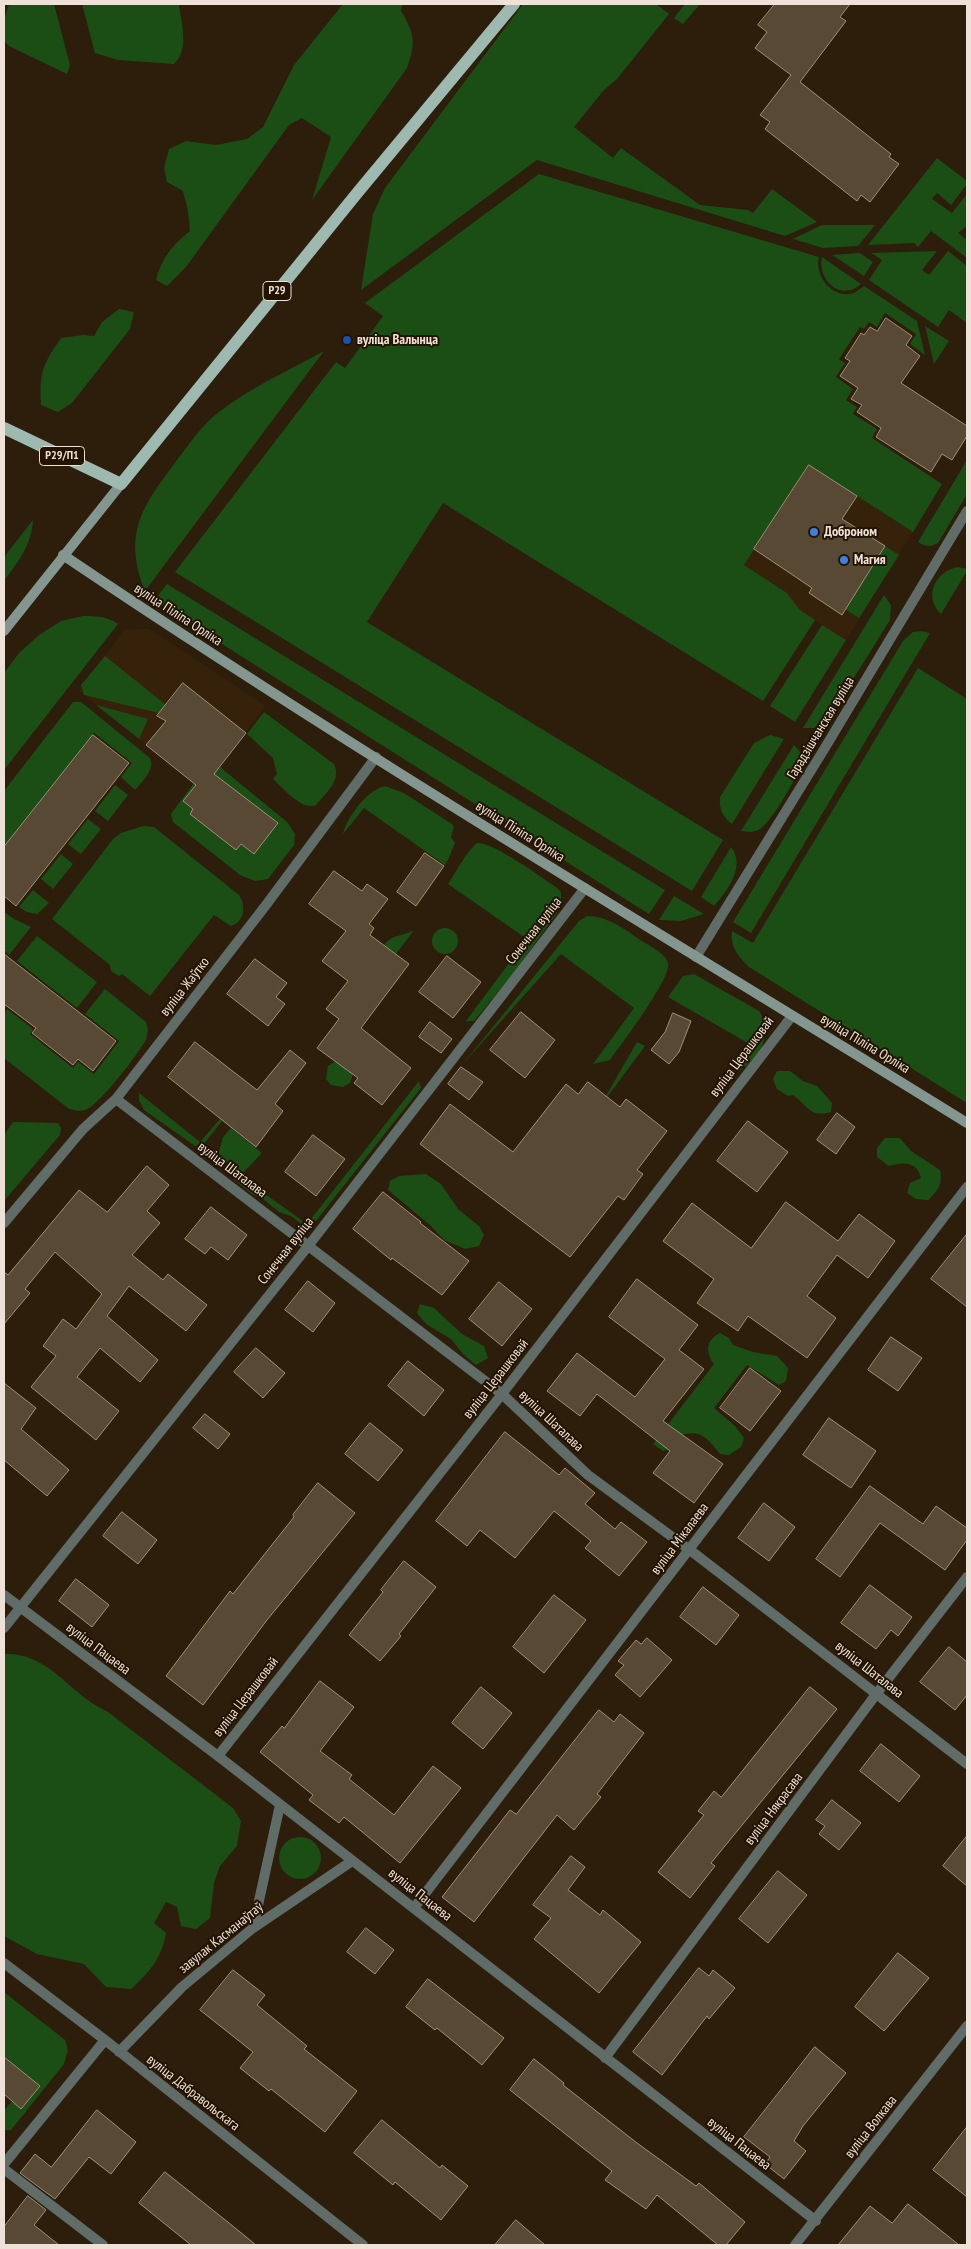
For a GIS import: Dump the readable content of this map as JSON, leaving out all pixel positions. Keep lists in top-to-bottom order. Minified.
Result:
{"streets":{"main road":["Р29","Р29/П1"],"street":["вуліца Піліпа Орліка","Гарадзішчанская вуліца","Сонечная вуліца","вуліца Жаўтко","вуліца Церашковай","вуліца Шаталава","вуліца Мікалаева","вуліца Пацаева","вуліца Някрасава","завулак Касманаўтаў","вуліца Дабравольскага","вуліца Волкава"]},"crossings":[["Р29","Р29/П1"],["Р29","вуліца Піліпа Орліка"],["вуліца Піліпа Орліка","Гарадзішчанская вуліца"],["вуліца Піліпа Орліка","Сонечная вуліца"],["вуліца Піліпа Орліка","вуліца Жаўтко"],["вуліца Піліпа Орліка","вуліца Церашковай"],["Сонечная вуліца","вуліца Шаталава"],["Сонечная вуліца","вуліца Пацаева"],["вуліца Жаўтко","вуліца Шаталава"],["вуліца Церашковай","вуліца Шаталава"],["вуліца Церашковай","вуліца Пацаева"],["вуліца Шаталава","вуліца Мікалаева"],["вуліца Шаталава","вуліца Някрасава"],["вуліца Мікалаева","вуліца Пацаева"],["вуліца Пацаева","вуліца Някрасава"],["вуліца Пацаева","завулак Касманаўтаў"],["вуліца Пацаева","вуліца Волкава"],["завулак Касманаўтаў","вуліца Дабравольскага"]],"places":["вуліца Валынца","Доброном","Магия"]}
